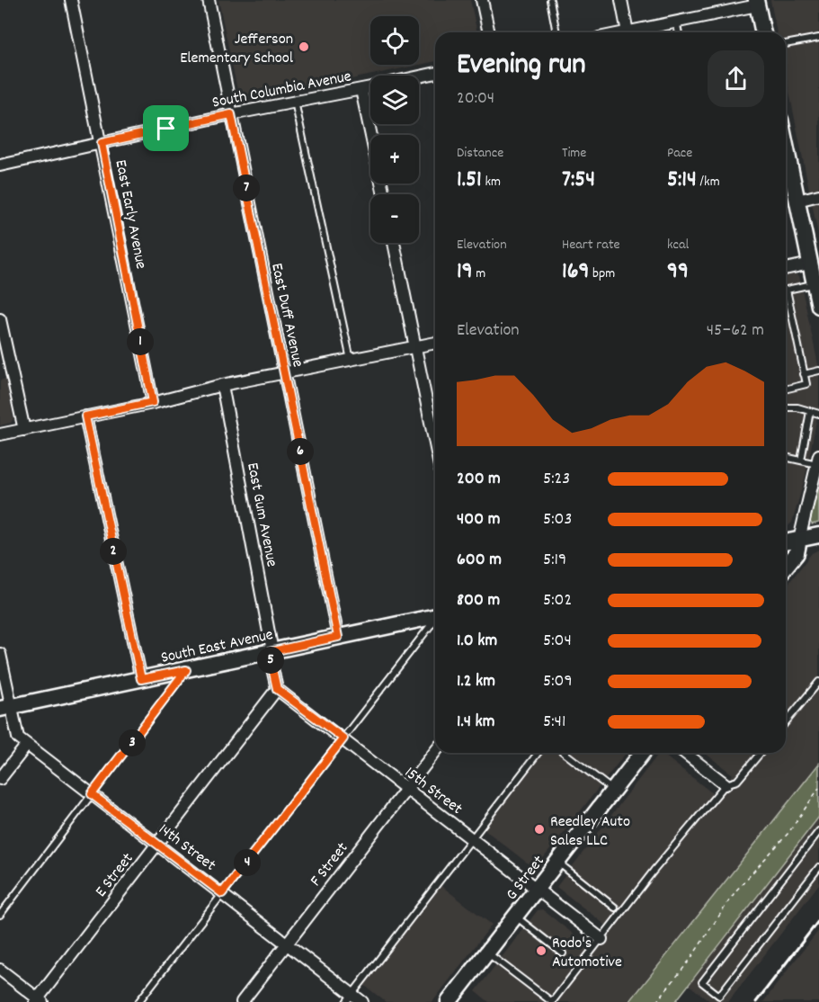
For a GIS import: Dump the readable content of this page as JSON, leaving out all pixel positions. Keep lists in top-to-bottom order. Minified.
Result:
{"streets":{"street":["South Columbia Avenue","East Early Avenue","East Duff Avenue","East Gum Avenue","South East Avenue","15th Street","14th Street","F Street","E Street","G Street"]},"crossings":[["South Columbia Avenue","East Early Avenue"],["South Columbia Avenue","East Duff Avenue"],["East Duff Avenue","South East Avenue"],["East Gum Avenue","South East Avenue"],["South East Avenue","14th Street"],["15th Street","F Street"],["15th Street","E Street"],["15th Street","G Street"],["14th Street","F Street"],["14th Street","E Street"]],"places":["Jefferson Elementary School","Reedley Auto Sales LLC","Rodo's Automotive"],"page":{"map_buttons":["+","−"],"heading":["Evening run","20:04"],"stats":[["Distance","1.51 km"],["Time","7:54"],["Pace","5:14 /km"],["Elevation","19 m"],["Heart rate","169 bpm"],["kcal","99"]],"pins":["7","1","6","2","5","3","4"],"chart":["Elevation","45–62 m"],"list":[{"name":"200 m","note":"5:23"},{"name":"400 m","note":"5:03"},{"name":"600 m","note":"5:19"},{"name":"800 m","note":"5:02"},{"name":"1.0 km","note":"5:04"},{"name":"1.2 km","note":"5:09"},{"name":"1.4 km","note":"5:41"}]}}
